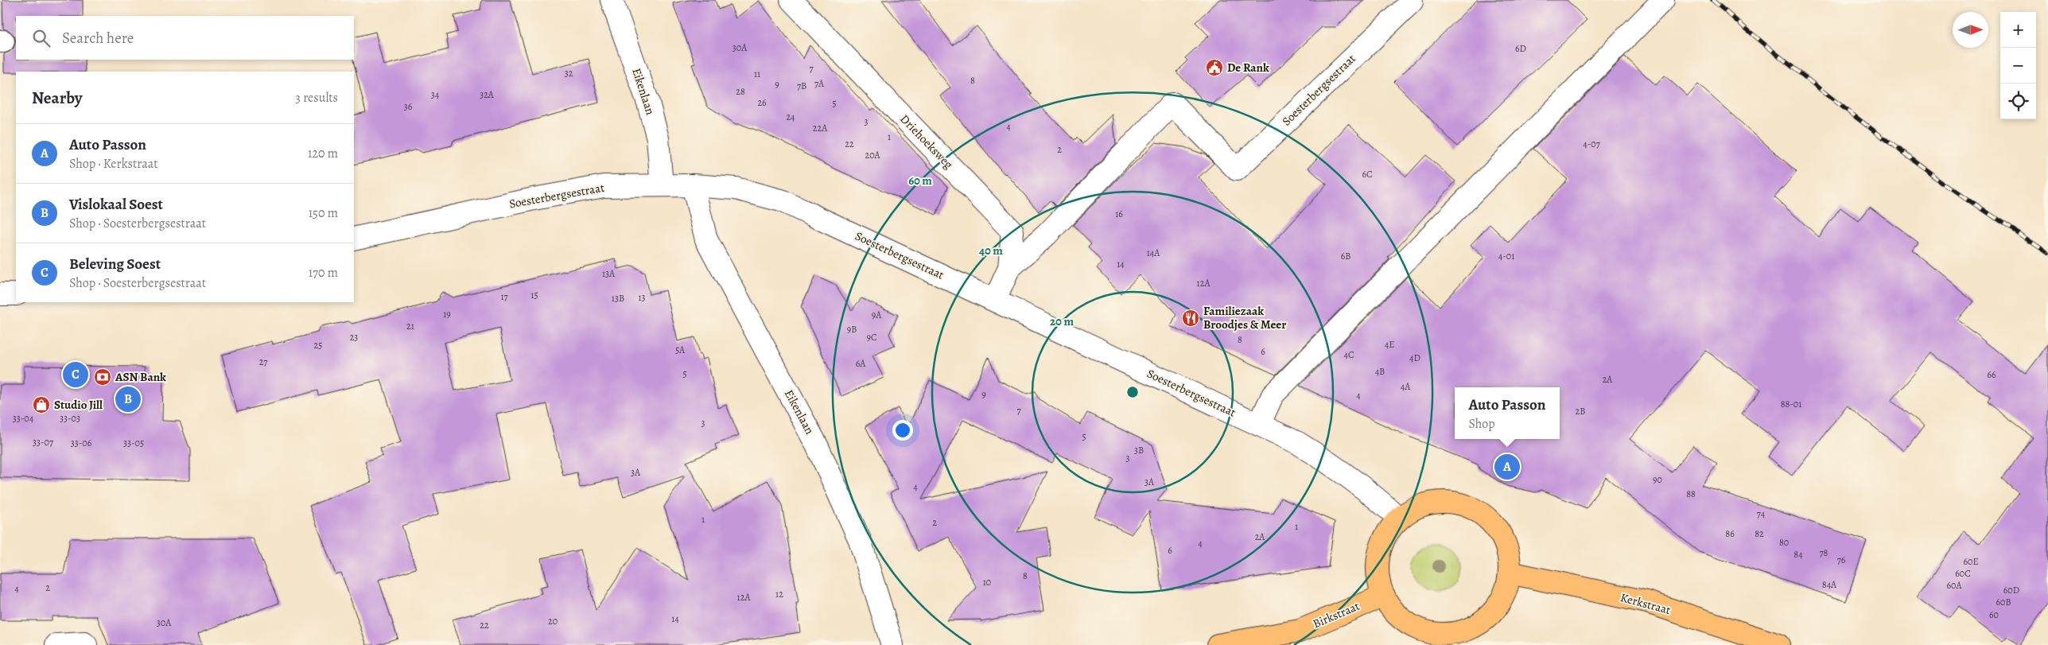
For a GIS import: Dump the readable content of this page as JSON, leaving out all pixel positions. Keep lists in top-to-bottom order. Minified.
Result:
{"streets":{"main road":["Kerkstraat","Birkstraat"],"street":["Soesterbergsestraat","Eikenlaan","Driehoeksweg"]},"crossings":[["Soesterbergsestraat","Eikenlaan"],["Soesterbergsestraat","Driehoeksweg"],["Soesterbergsestraat","Kerkstraat"],["Soesterbergsestraat","Birkstraat"],["Kerkstraat","Birkstraat"]],"places":{"public building":["De Rank"],"restaurant":["Familiezaak Broodjes & Meer"],"bank":["ASN Bank"],"shop":["Studio Jill"]},"house_numbers":["30A","6D","7","32","11","8","7A","9","7B","28","34","32A","26","5","36","24","3","4","22A","1","22","4-07","2","20A","6C","16","14A","6B","4-01","14","13A","12A","15","17","13","13B","19","9A","21","9B","23","9C","8","4E","25","5A","6","4C","4D","27","6A","4B","5","66","2A","4A","9","4","88-01","7","2B","33-04","33-03","3","5","33-07","33-06","33-05","3B","3","3A","90","3A","4","88","74","1","2","1","86","82","2A","80","4","6","78","84","76","60E","60C","8","10","84A","60A","2","4","60D","12","12A","60B","60","14","20","30A","22"],"north":"right","page":{"map_buttons":["+","−"],"search":"Search here","heading":["Nearby","3 results"],"list":[{"mark":"A","name":"Auto Passon","note":"Shop · Kerkstraat","value":"120 m"},{"mark":"B","name":"Vislokaal Soest","note":"Shop · Soesterbergsestraat","value":"150 m"},{"mark":"C","name":"Beleving Soest","note":"Shop · Soesterbergsestraat","value":"170 m"}],"pins":["C","B","A"],"popup":["Auto Passon","Shop"]},"rings":["60 m","40 m","20 m"]}
